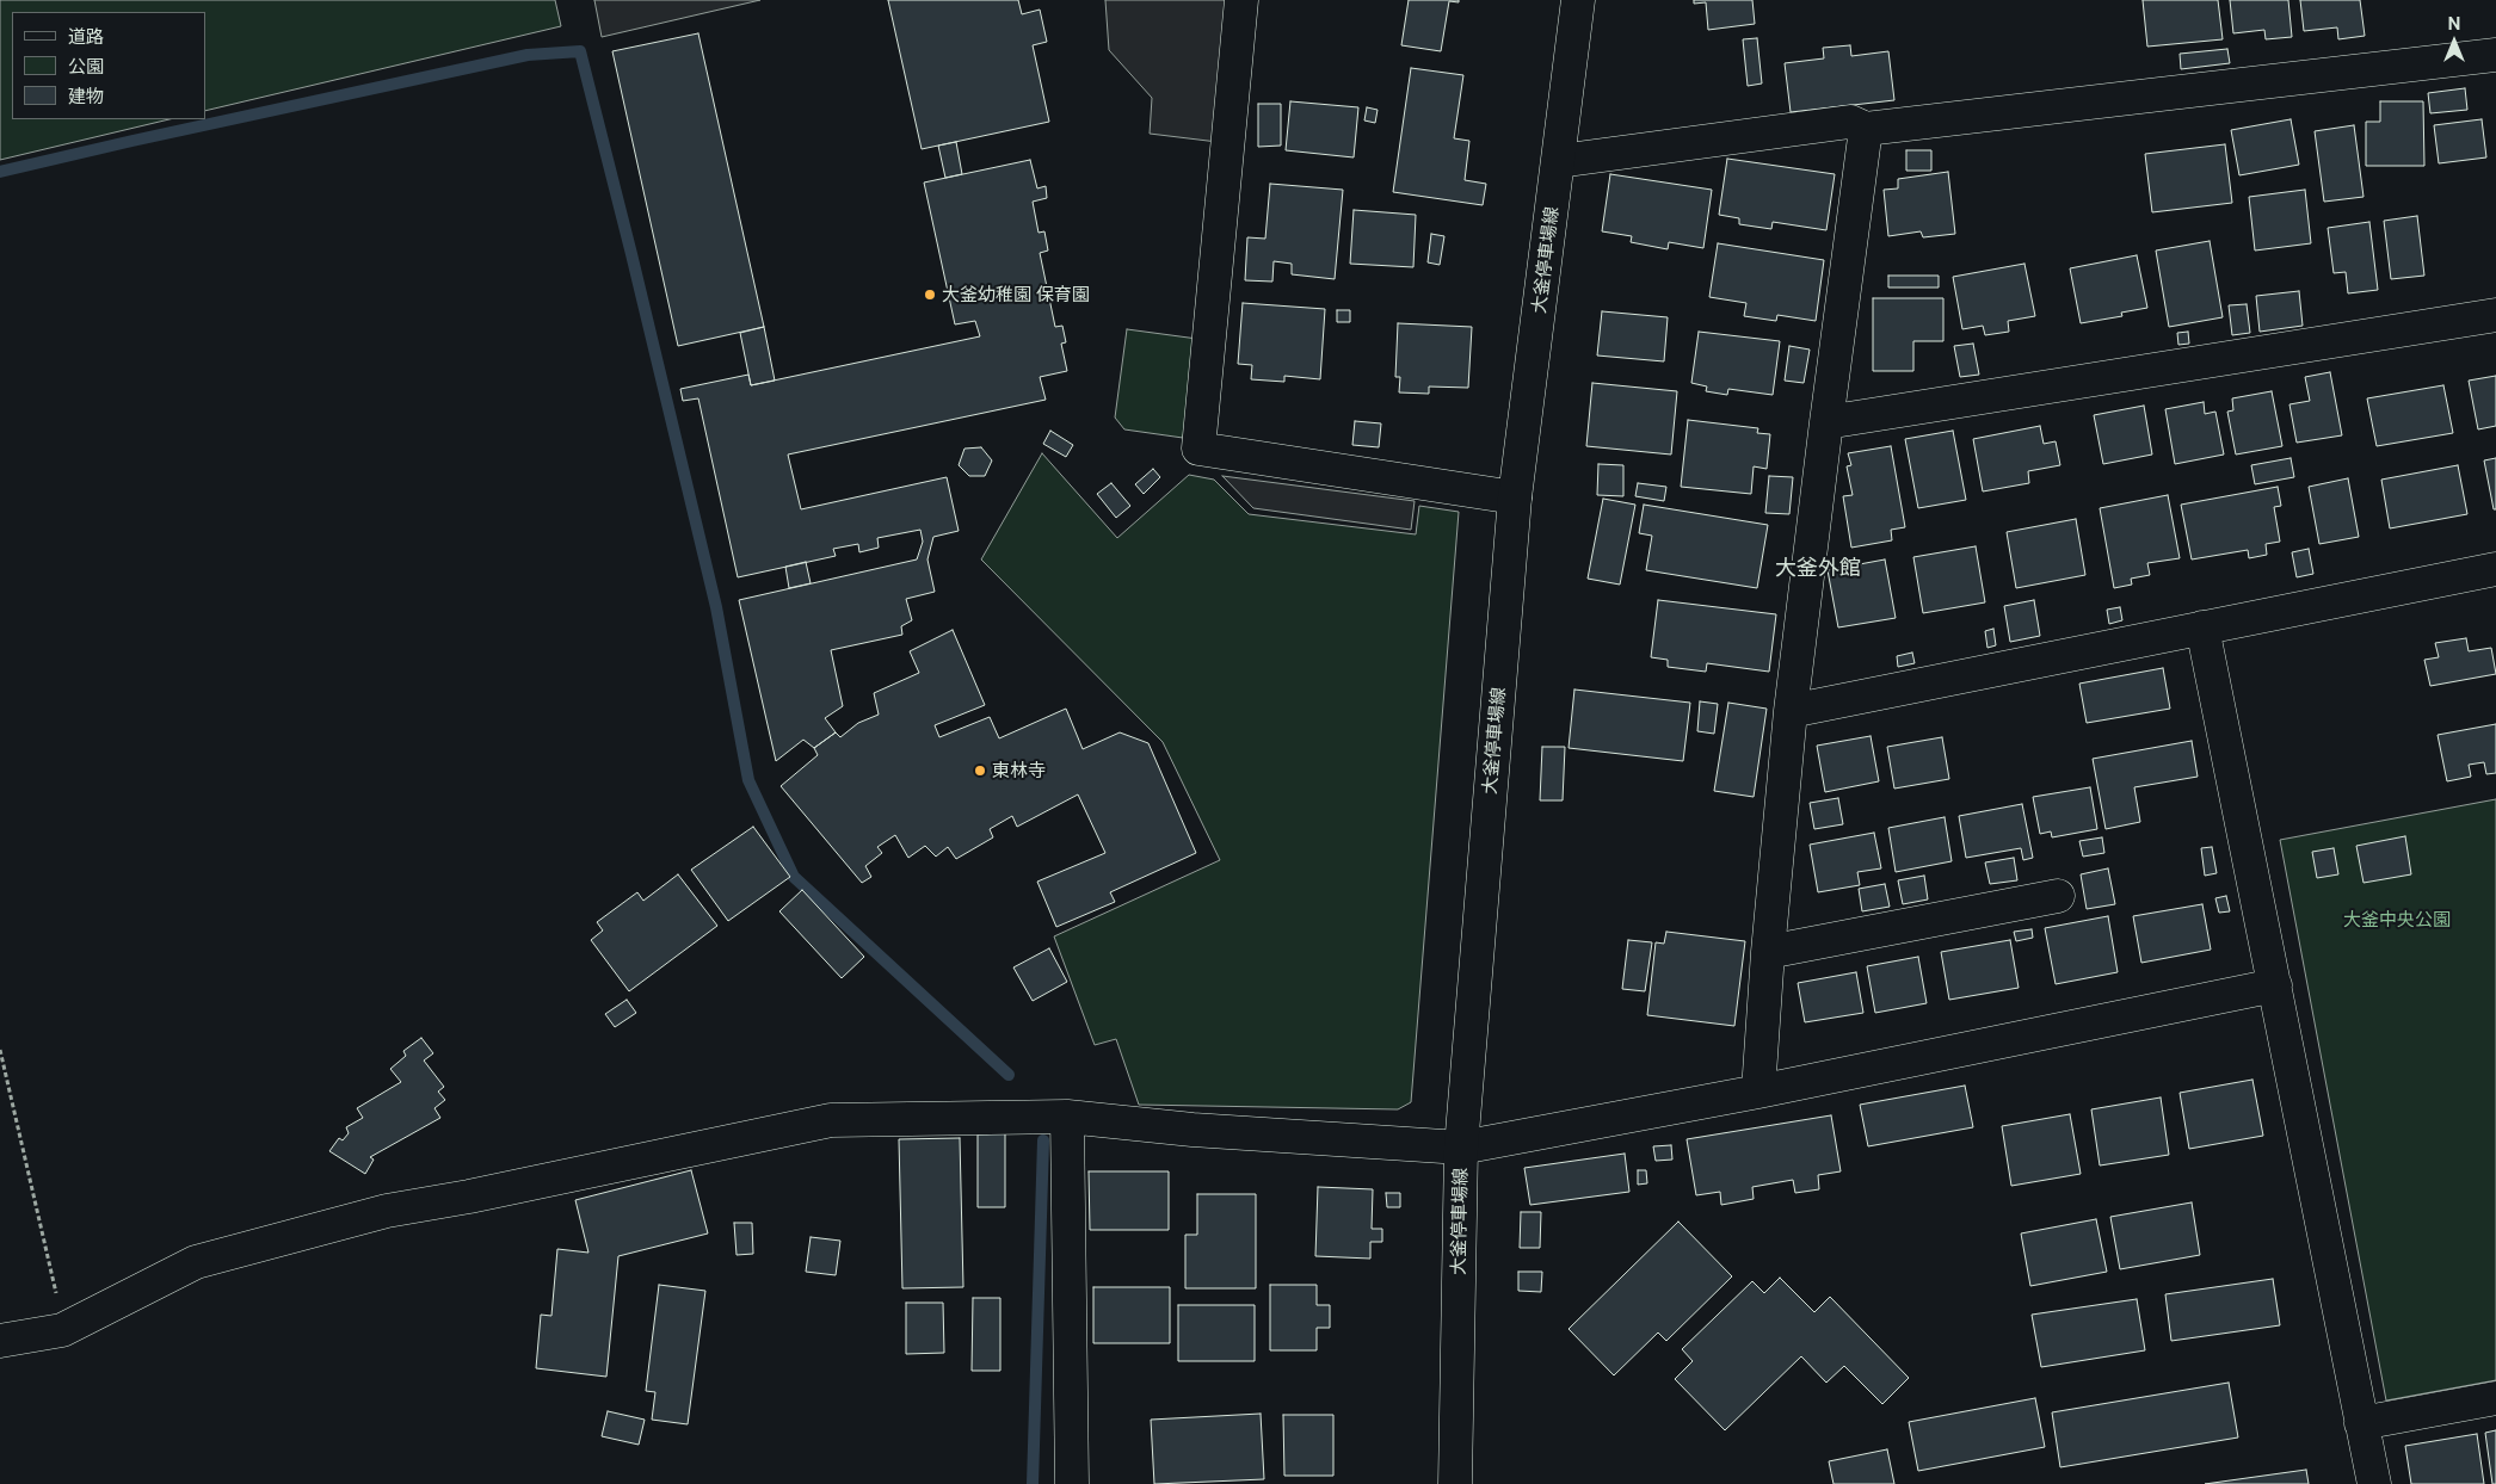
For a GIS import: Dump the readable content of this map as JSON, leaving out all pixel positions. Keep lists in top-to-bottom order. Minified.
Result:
{"streets":{"street":["大釜停車場線"]},"districts":["大釜外館"],"parks":["大釜中央公園"],"places":["大釜幼稚園 保育園","東林寺"],"legend":["道路","公園","建物"],"north":"top"}
